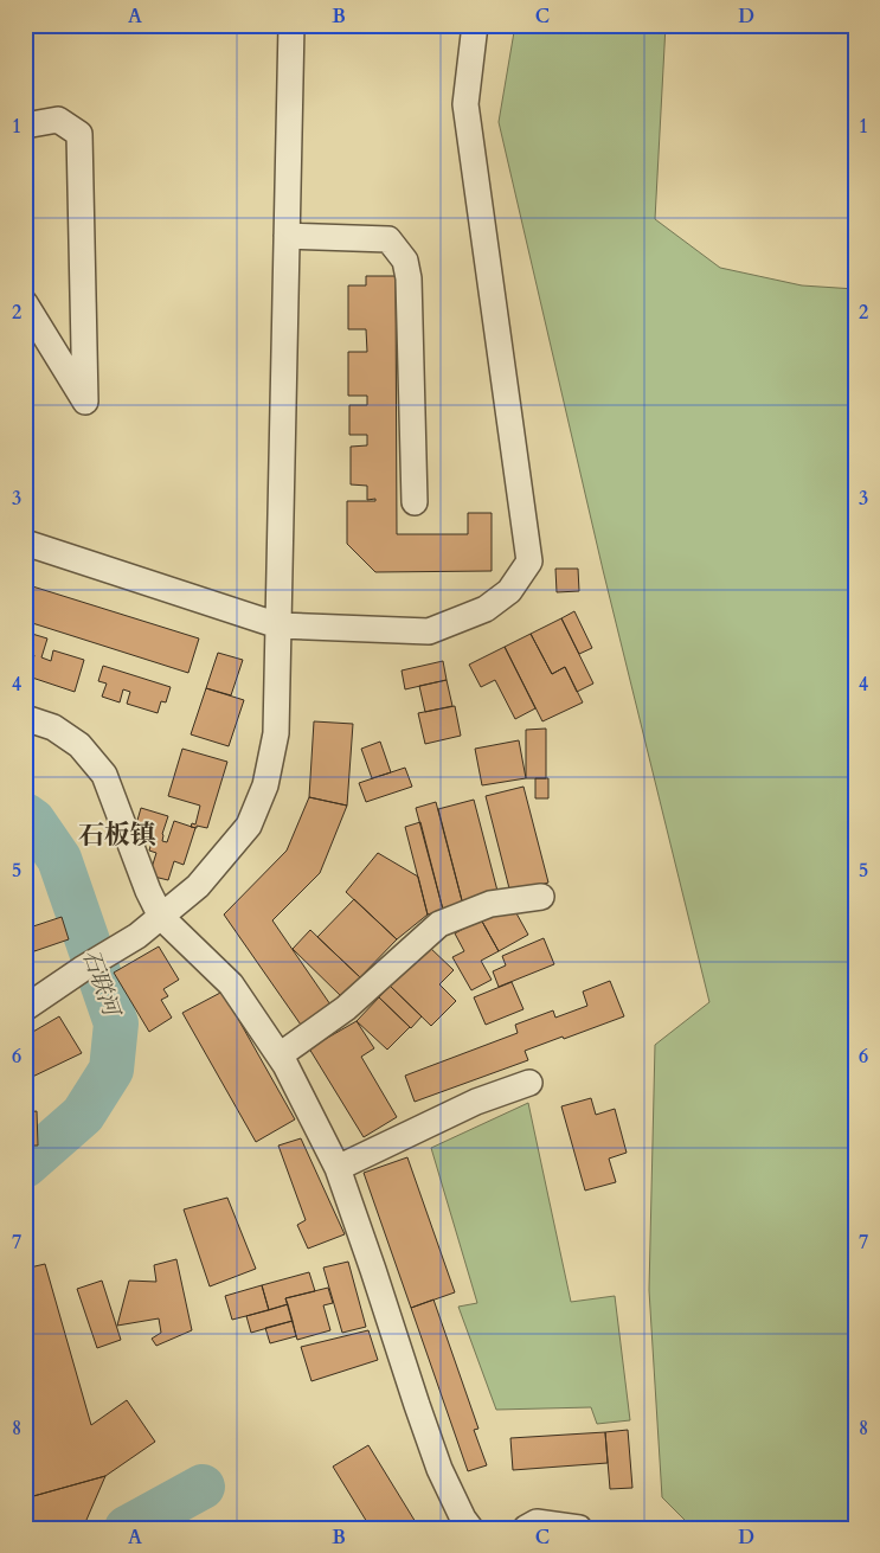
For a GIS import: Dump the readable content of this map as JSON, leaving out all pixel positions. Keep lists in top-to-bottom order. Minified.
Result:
{"districts":["石板镇"],"water":["石联河"],"grid":{"columns":["A","B","C","D"],"rows":["1","2","3","4","5","6","7","8"]}}
